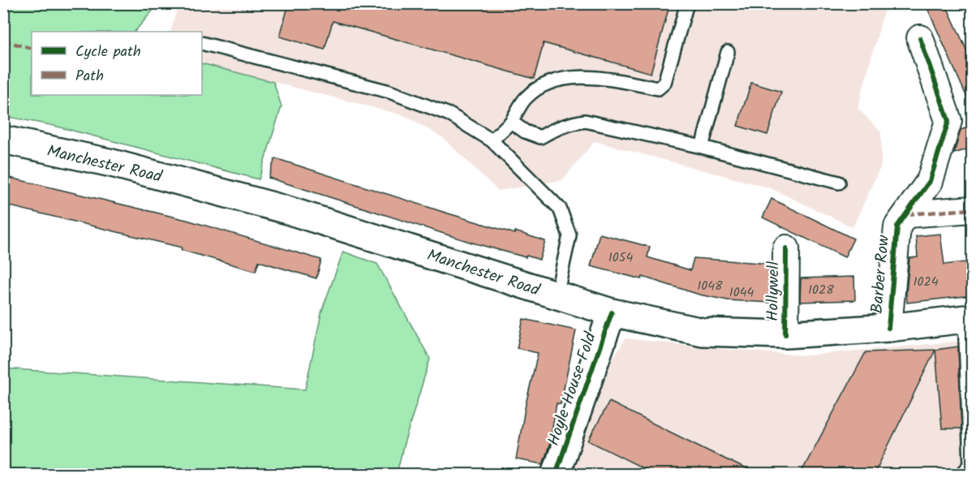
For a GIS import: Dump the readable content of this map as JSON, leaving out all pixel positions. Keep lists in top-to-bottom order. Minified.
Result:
{"streets":{"main road":["Manchester Road","Hoyle House Fold"],"street":["Barber Row","Hollywell"]},"crossings":[["Manchester Road","Barber Row"],["Manchester Road","Hollywell"],["Manchester Road","Hoyle House Fold"]],"house_numbers":["1054","1024","1048","1028","1044"],"legend":["Cycle path","Path"]}
